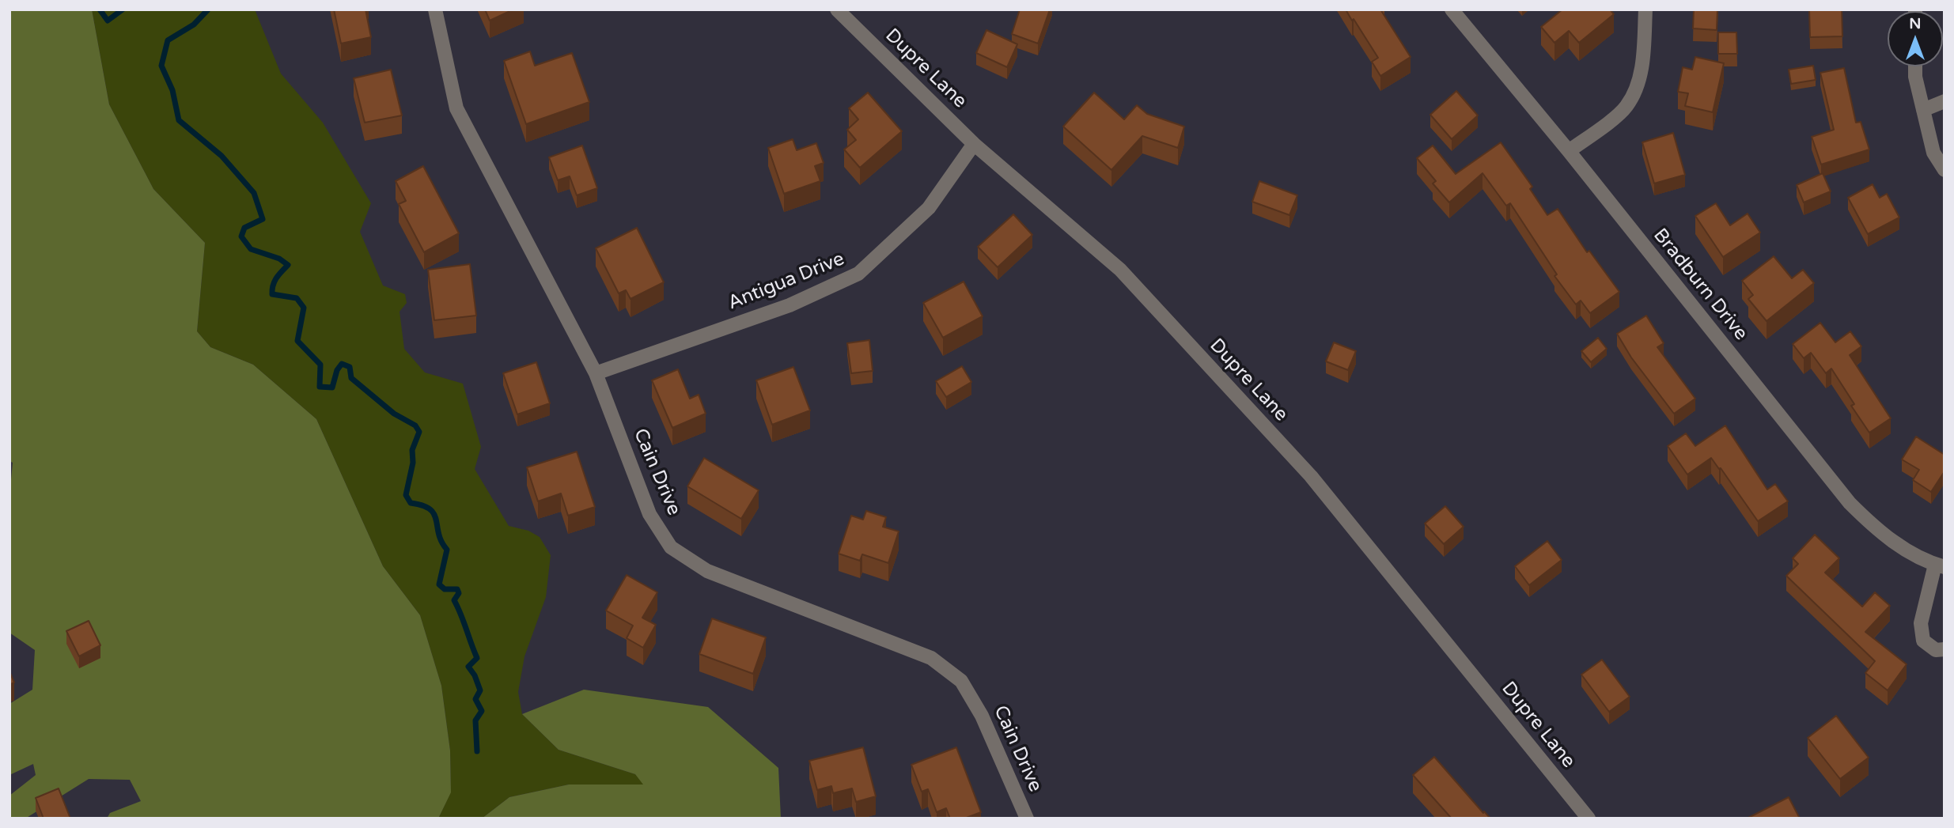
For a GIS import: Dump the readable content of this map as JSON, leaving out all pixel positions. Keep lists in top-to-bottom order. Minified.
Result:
{"streets":{"street":["Dupre Lane","Antigua Drive","Bradburn Drive","Cain Drive"]},"crossings":[["Dupre Lane","Antigua Drive"],["Antigua Drive","Cain Drive"]],"north":"top"}
